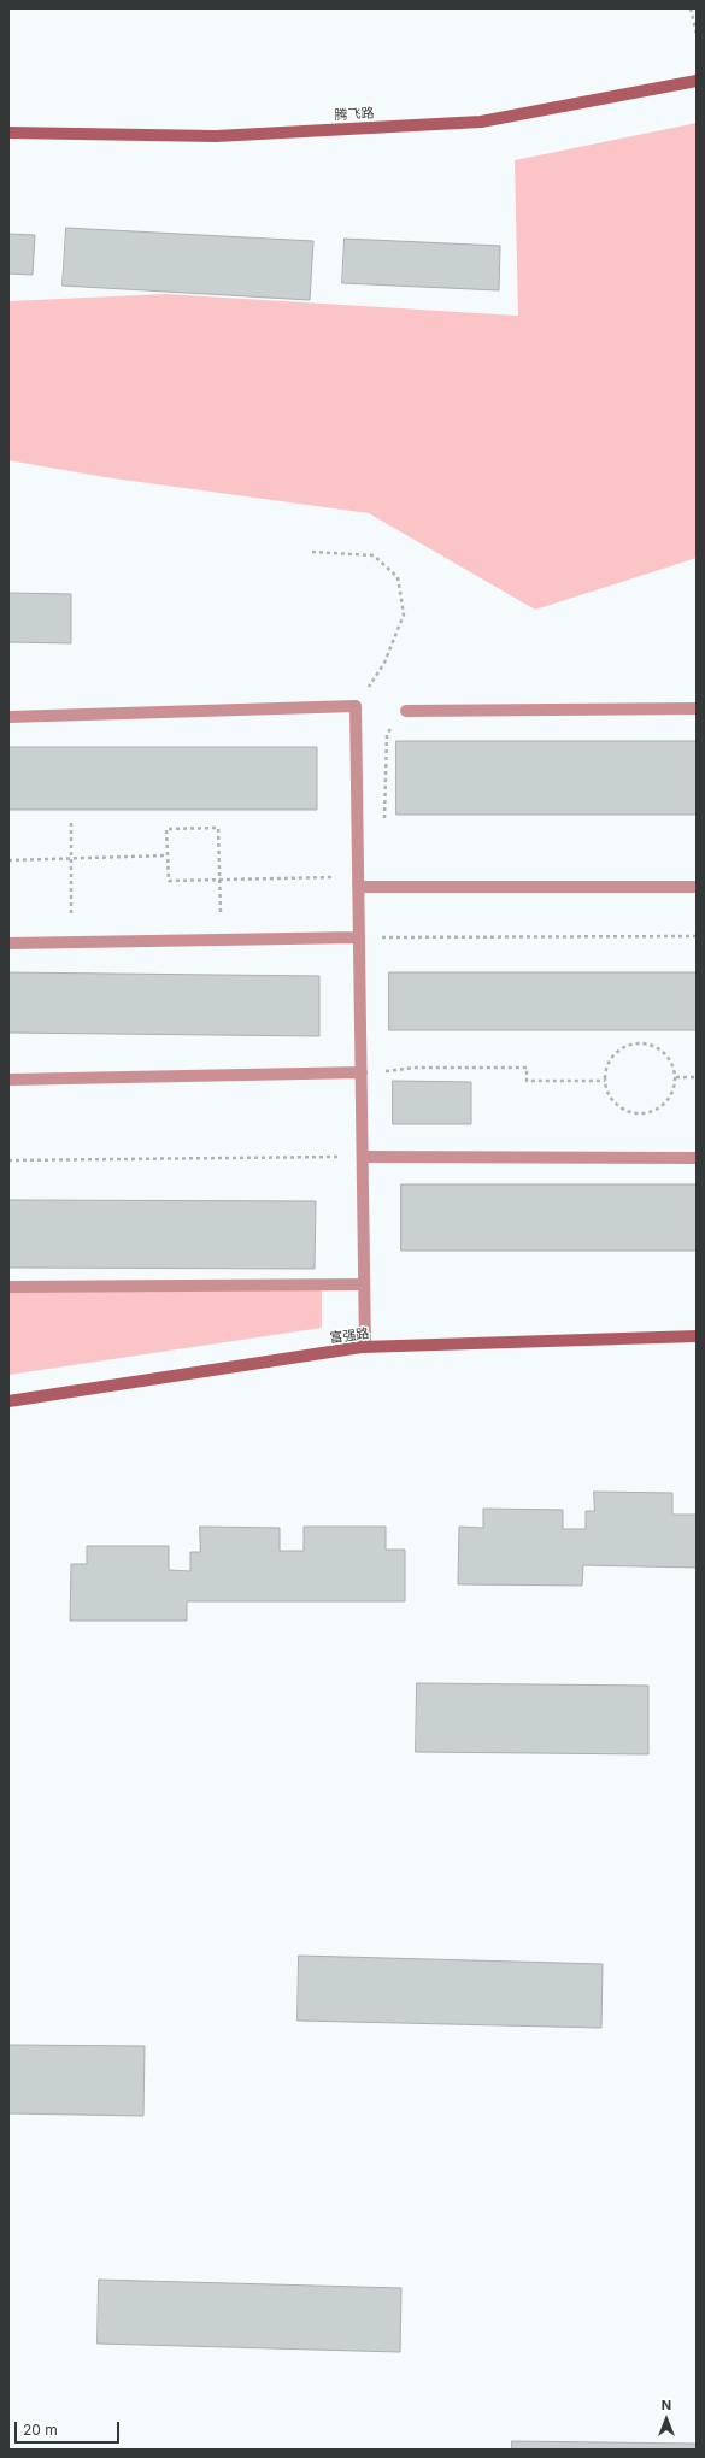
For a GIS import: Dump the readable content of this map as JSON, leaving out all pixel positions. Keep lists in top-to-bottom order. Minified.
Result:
{"streets":{"street":["腾飞路","富强路"]},"scale_bar":"20 m","north":"top"}
